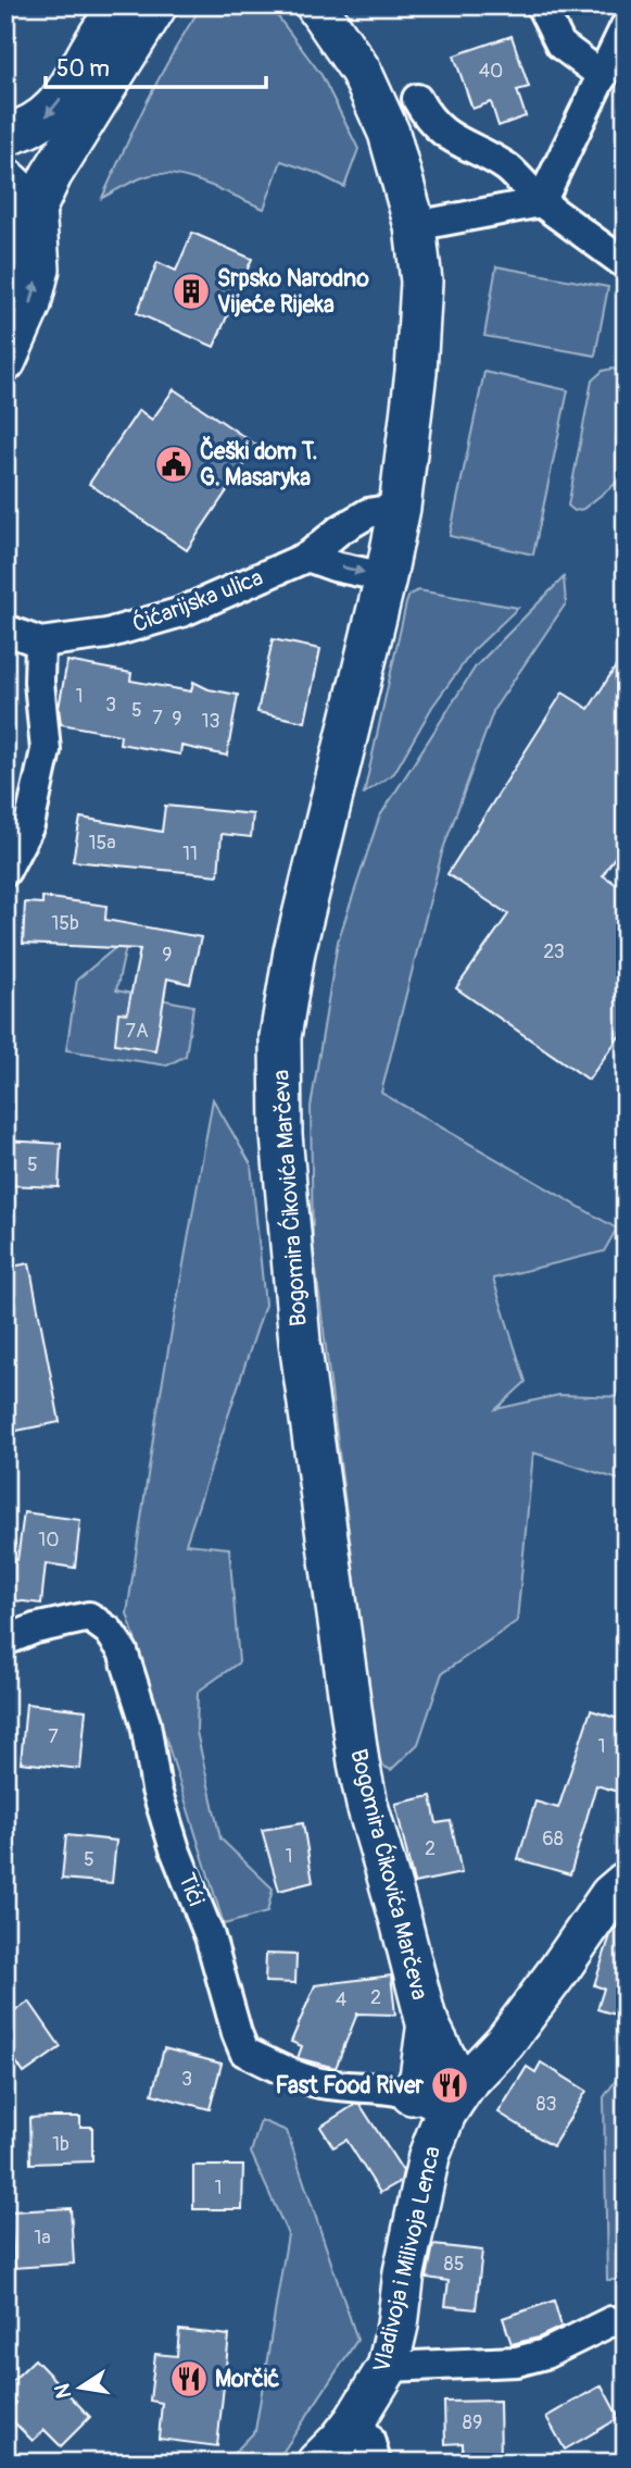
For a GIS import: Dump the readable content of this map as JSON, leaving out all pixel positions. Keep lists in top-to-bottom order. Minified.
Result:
{"streets":{"street":["Ćićarijska ulica","Bogomira Ćikovića Marčeva","Tići","Vladivoja i Milivoja Lenca"]},"crossings":[["Ćićarijska ulica","Bogomira Ćikovića Marčeva"],["Bogomira Ćikovića Marčeva","Tići"],["Bogomira Ćikovića Marčeva","Vladivoja i Milivoja Lenca"],["Tići","Vladivoja i Milivoja Lenca"]],"places":{"building":["Srpsko Narodno Vijeće Rijeka"],"public building":["Češki dom T. G. Masaryka"],"restaurant":["Fast Food River","Morčić"]},"house_numbers":["40","1","3","5","7","9","13","15a","11","15b","23","9","7A","5","10","7","1","68","2","1","5","2","4","3","83","1b","1","1a","85","89"],"scale_bar":"50 m","north":"left"}
